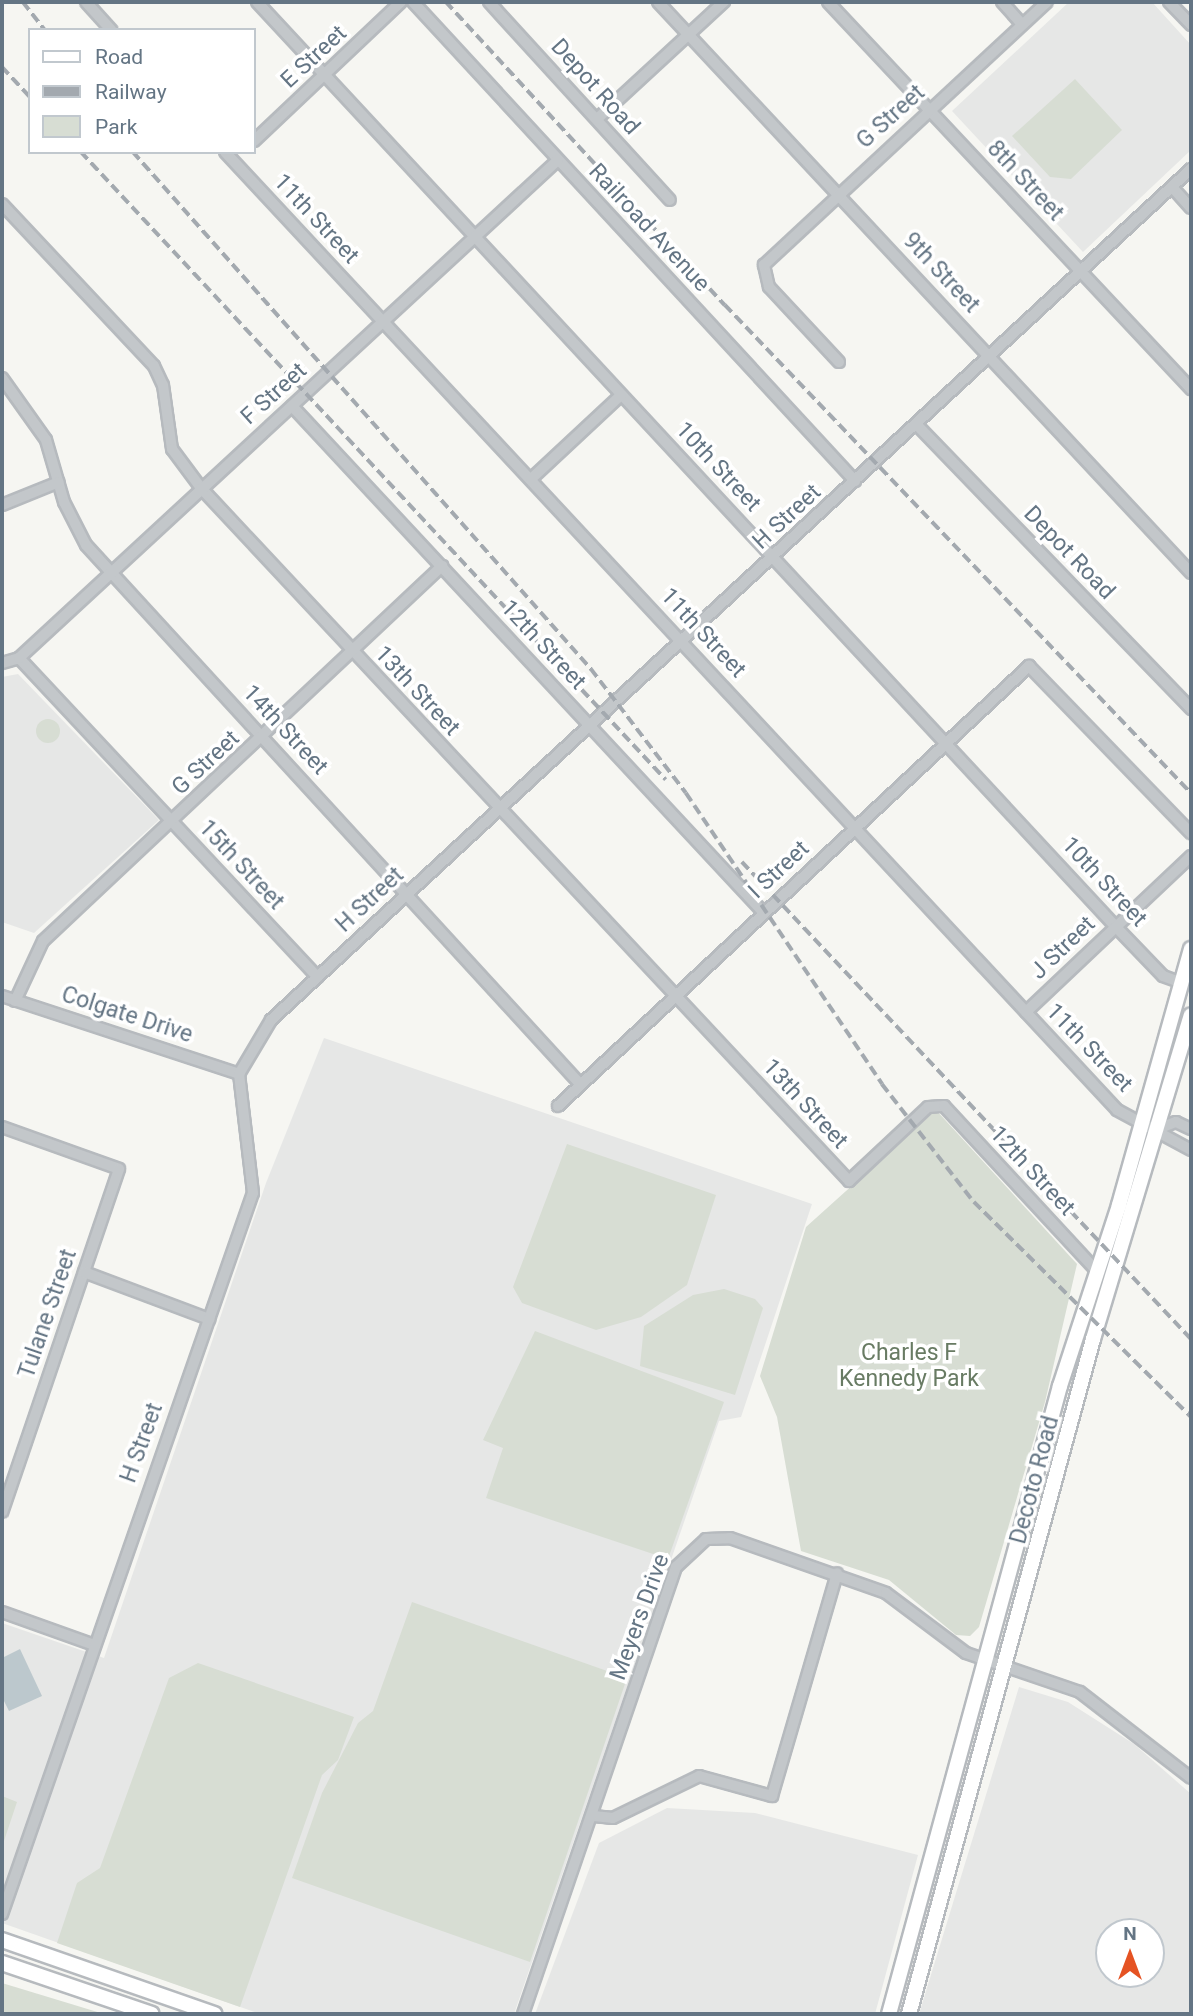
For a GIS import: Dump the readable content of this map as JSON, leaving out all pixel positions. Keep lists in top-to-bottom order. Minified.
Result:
{"streets":{"main road":["Decoto Road"],"street":["E Street","Depot Road","G Street","8th Street","11th Street","Railroad Avenue","9th Street","F Street","10th Street","H Street","12th Street","13th Street","14th Street","15th Street","I Street","J Street","Colgate Drive","Tulane Street","Meyers Drive"]},"crossings":[["E Street","10th Street"],["Depot Road","H Street"],["G Street","8th Street"],["G Street","9th Street"],["G Street","12th Street"],["G Street","13th Street"],["G Street","14th Street"],["G Street","15th Street"],["G Street","Colgate Drive"],["8th Street","H Street"],["11th Street","F Street"],["11th Street","H Street"],["11th Street","I Street"],["11th Street","J Street"],["11th Street","Decoto Road"],["Railroad Avenue","F Street"],["Railroad Avenue","H Street"],["9th Street","H Street"],["F Street","10th Street"],["F Street","12th Street"],["F Street","13th Street"],["F Street","14th Street"],["F Street","15th Street"],["10th Street","H Street"],["10th Street","I Street"],["10th Street","J Street"],["10th Street","Decoto Road"],["H Street","12th Street"],["H Street","13th Street"],["H Street","14th Street"],["H Street","15th Street"],["H Street","Colgate Drive"],["12th Street","13th Street"],["12th Street","I Street"],["12th Street","Decoto Road"],["13th Street","I Street"],["14th Street","I Street"],["Decoto Road","Meyers Drive"]],"parks":["Charles F Kennedy Park"],"legend":["Road","Railway","Park"],"north":"top"}
